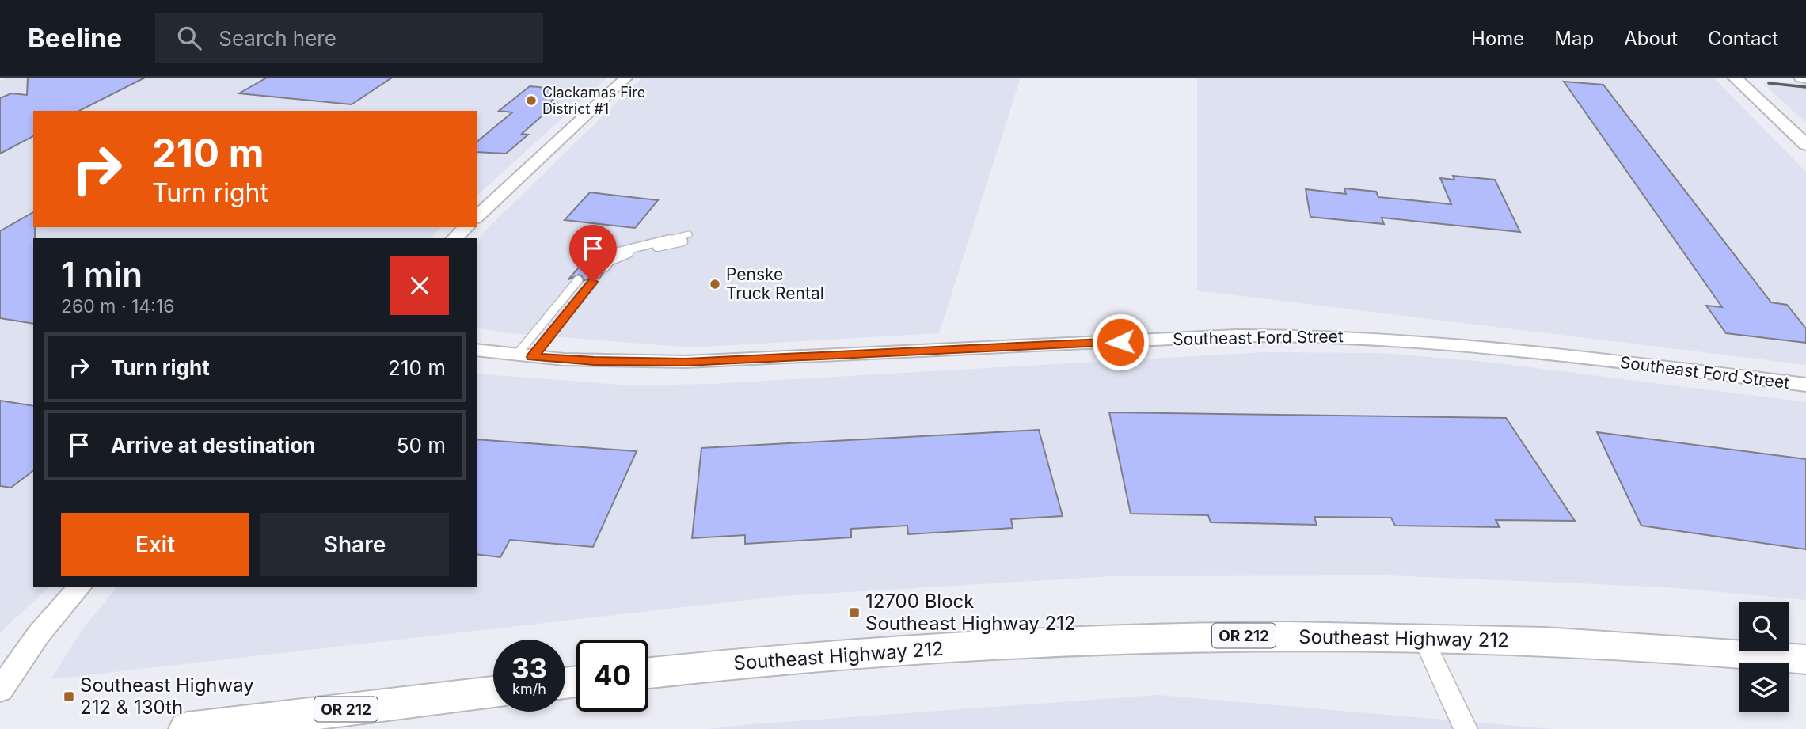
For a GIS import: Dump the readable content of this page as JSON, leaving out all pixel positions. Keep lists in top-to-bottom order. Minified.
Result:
{"streets":{"highway":["OR 212","Southeast Highway 212"],"street":["Southeast Ford Street"]},"places":{"other":["Clackamas Fire District #1","Penske Truck Rental"],"transit":["12700 Block Southeast Highway 212","Southeast Highway 212 & 130th"]},"page":{"header":"Beeline","search":"Search here","nav":["Home","Map","About","Contact"],"turn":["210 m","Turn right"],"heading":["1 min","260 m · 14:16"],"list":[{"name":"Turn right","value":"210 m"},{"name":"Arrive at destination","value":"50 m"}],"buttons":["Exit","Share"],"speed":"33 km/h","limit":"40"}}
